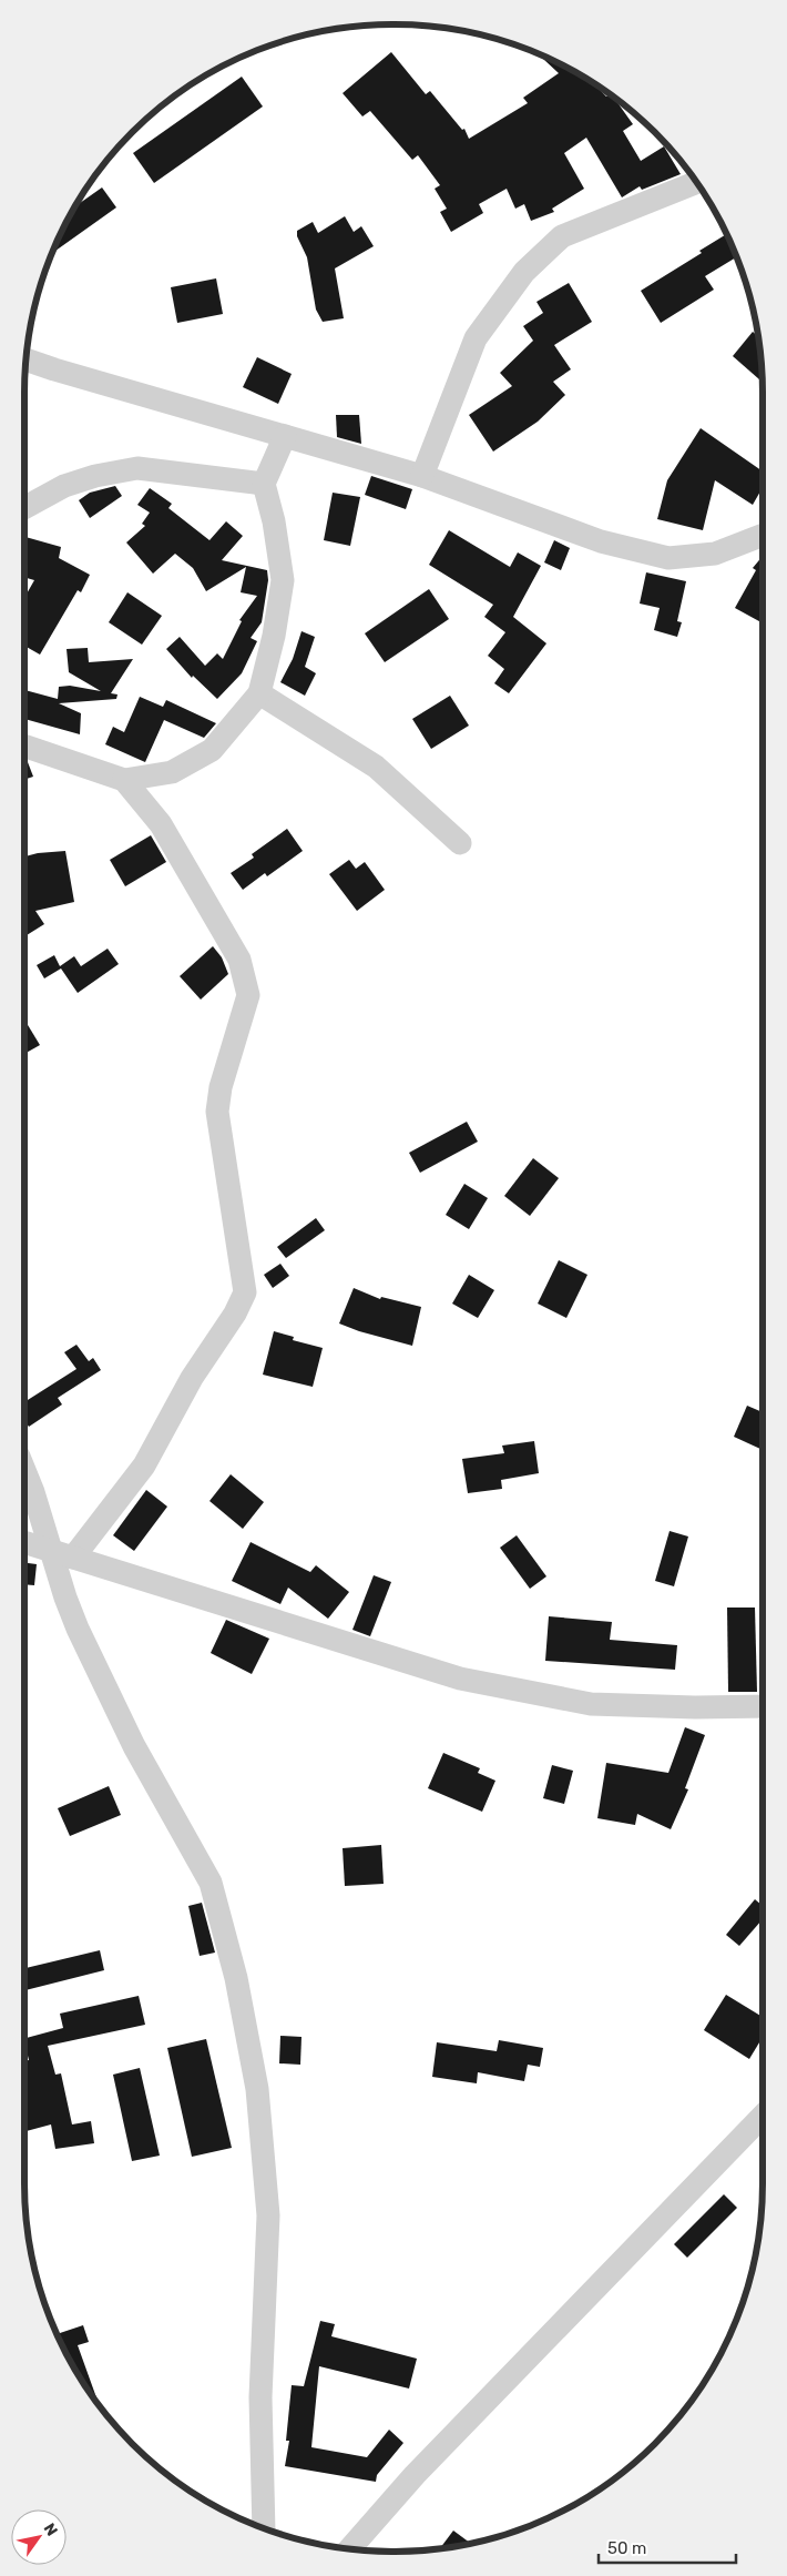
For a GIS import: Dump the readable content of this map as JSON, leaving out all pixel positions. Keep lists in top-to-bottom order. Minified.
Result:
{"scale_bar":"50 m","north":"top right"}
